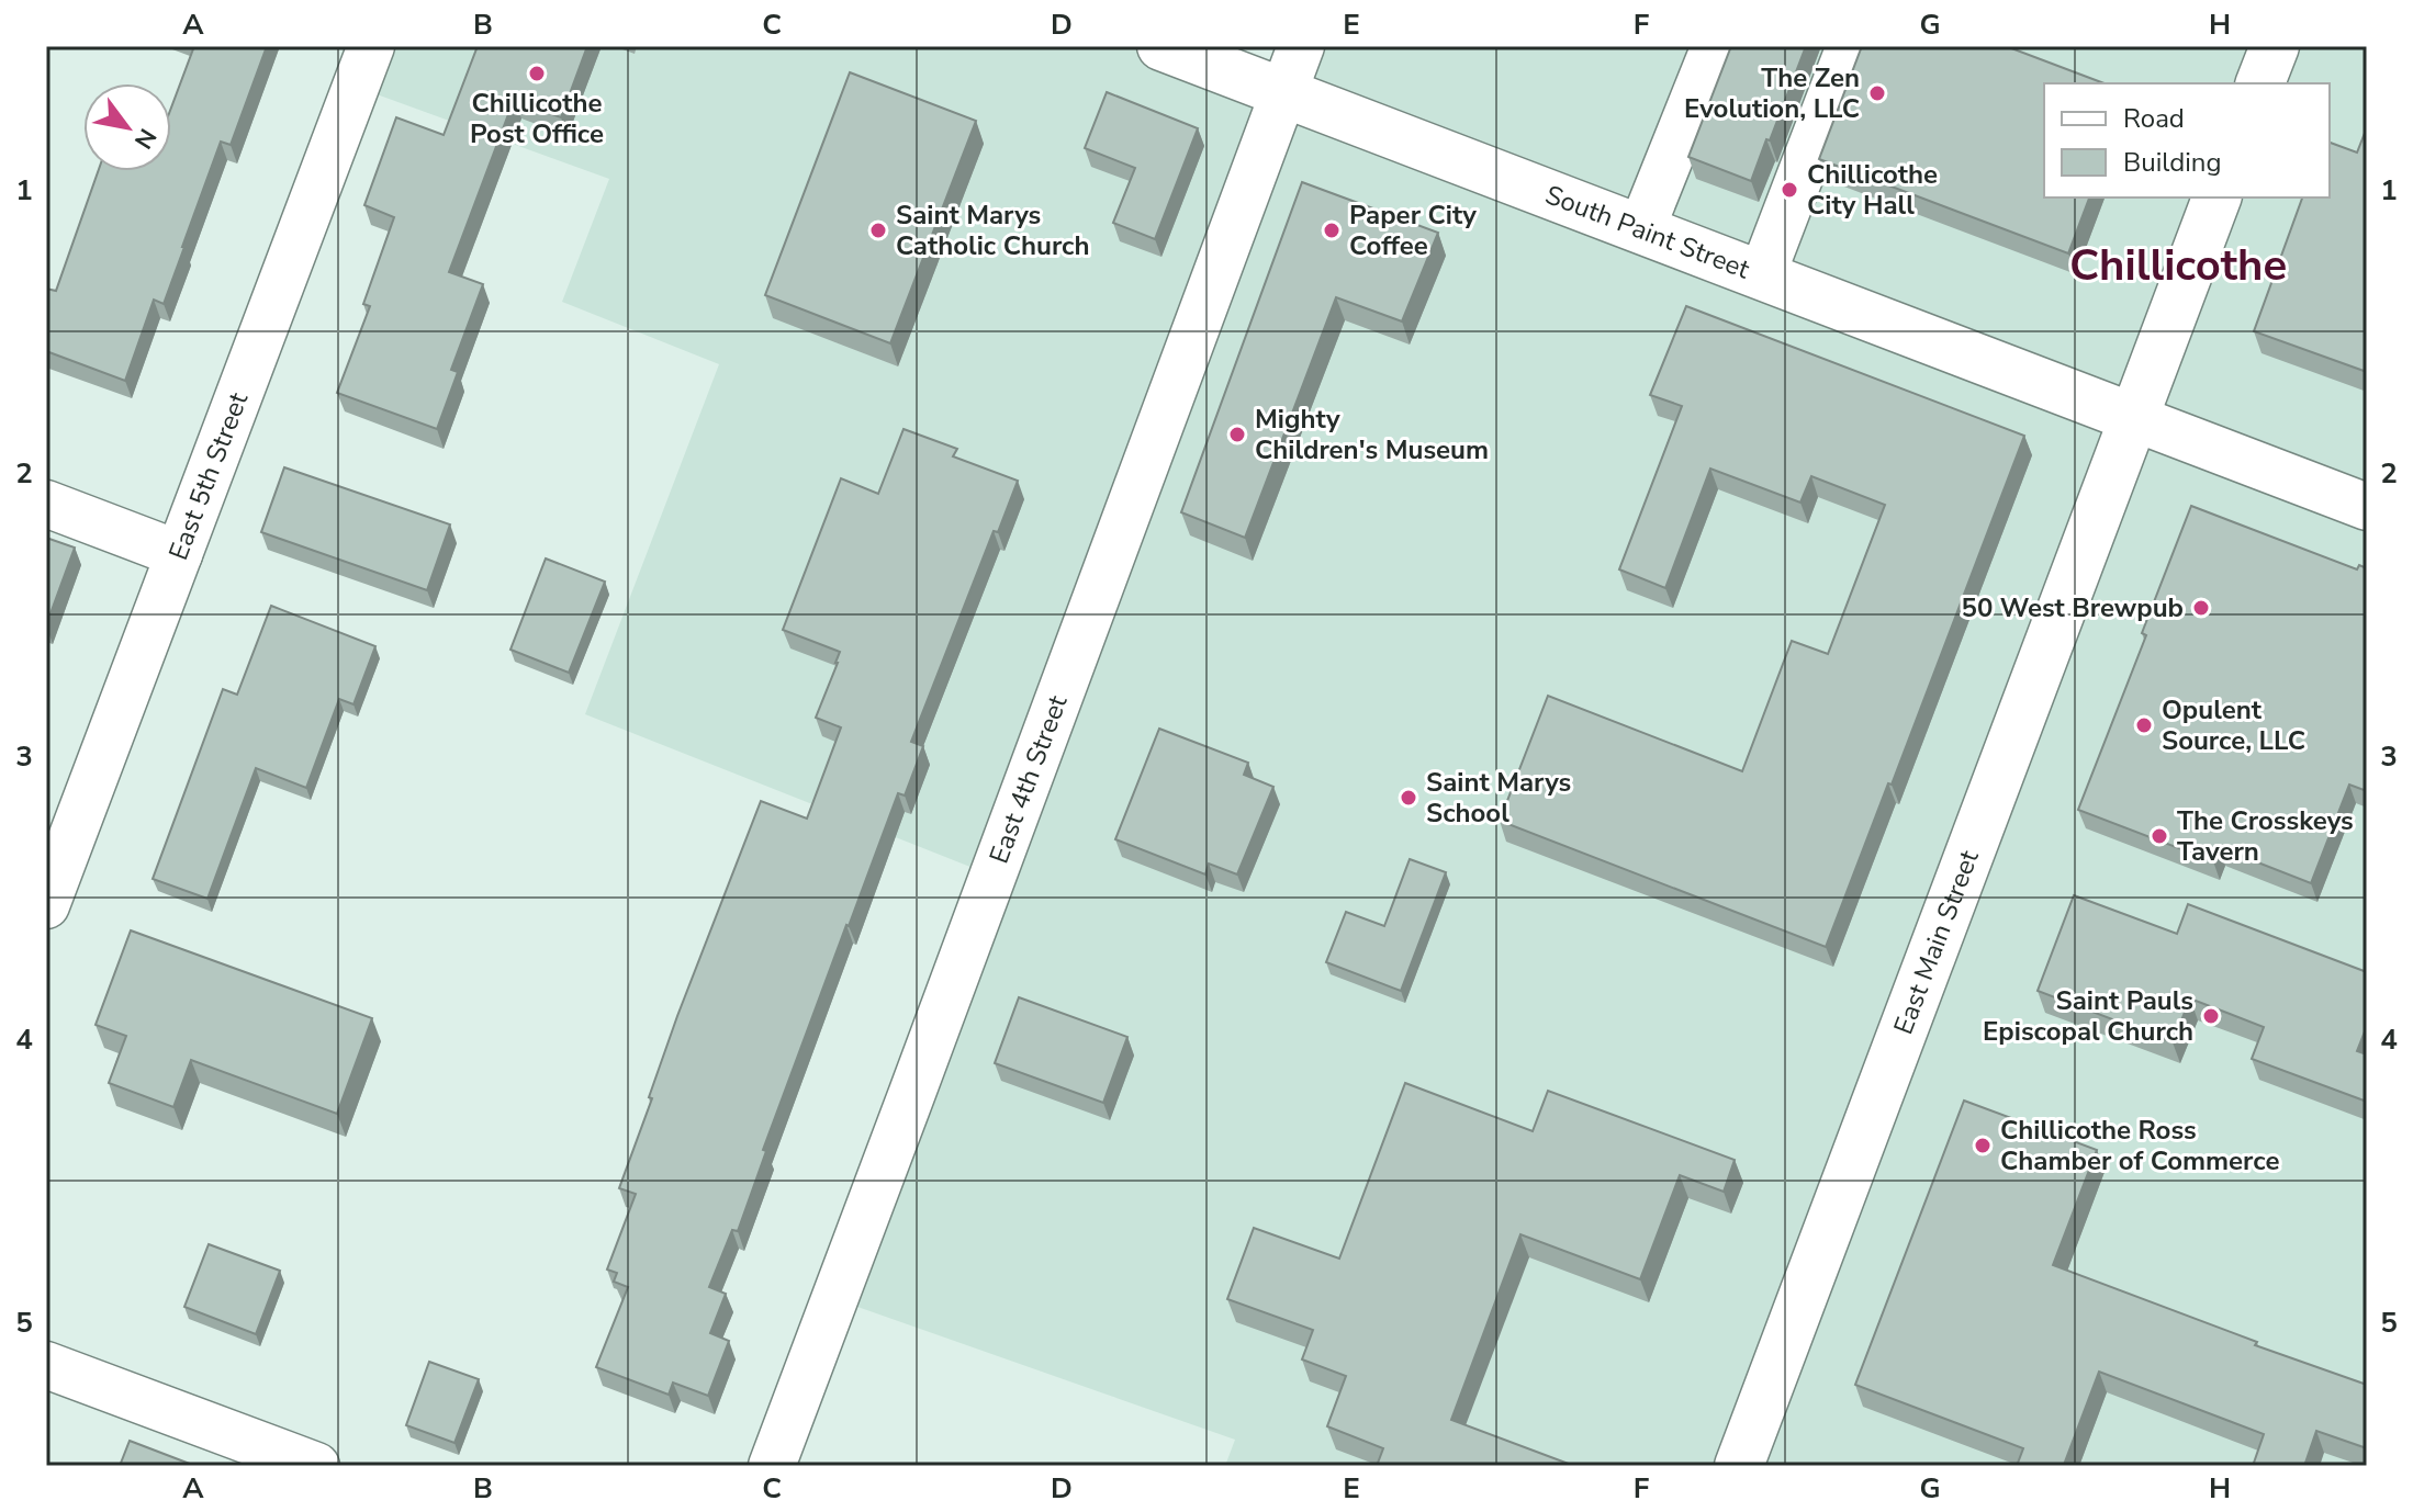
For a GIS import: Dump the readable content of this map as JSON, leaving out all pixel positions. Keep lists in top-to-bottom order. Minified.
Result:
{"streets":{"main road":["South Paint Street","East Main Street"],"street":["East 5th Street","East 4th Street"]},"crossings":[["South Paint Street","East 4th Street"],["South Paint Street","East Main Street"]],"districts":["Chillicothe"],"places":["Chillicothe Post Office","The Zen Evolution, LLC","Chillicothe City Hall","Saint Marys Catholic Church","Paper City Coffee","Mighty Children's Museum","50 West Brewpub","Opulent Source, LLC","Saint Marys School","The Crosskeys Tavern","Saint Pauls Episcopal Church","Chillicothe Ross Chamber of Commerce"],"legend":["Road","Building"],"north":"bottom right","grid":{"columns":["A","B","C","D","E","F","G","H"],"rows":["1","2","3","4","5"]}}
